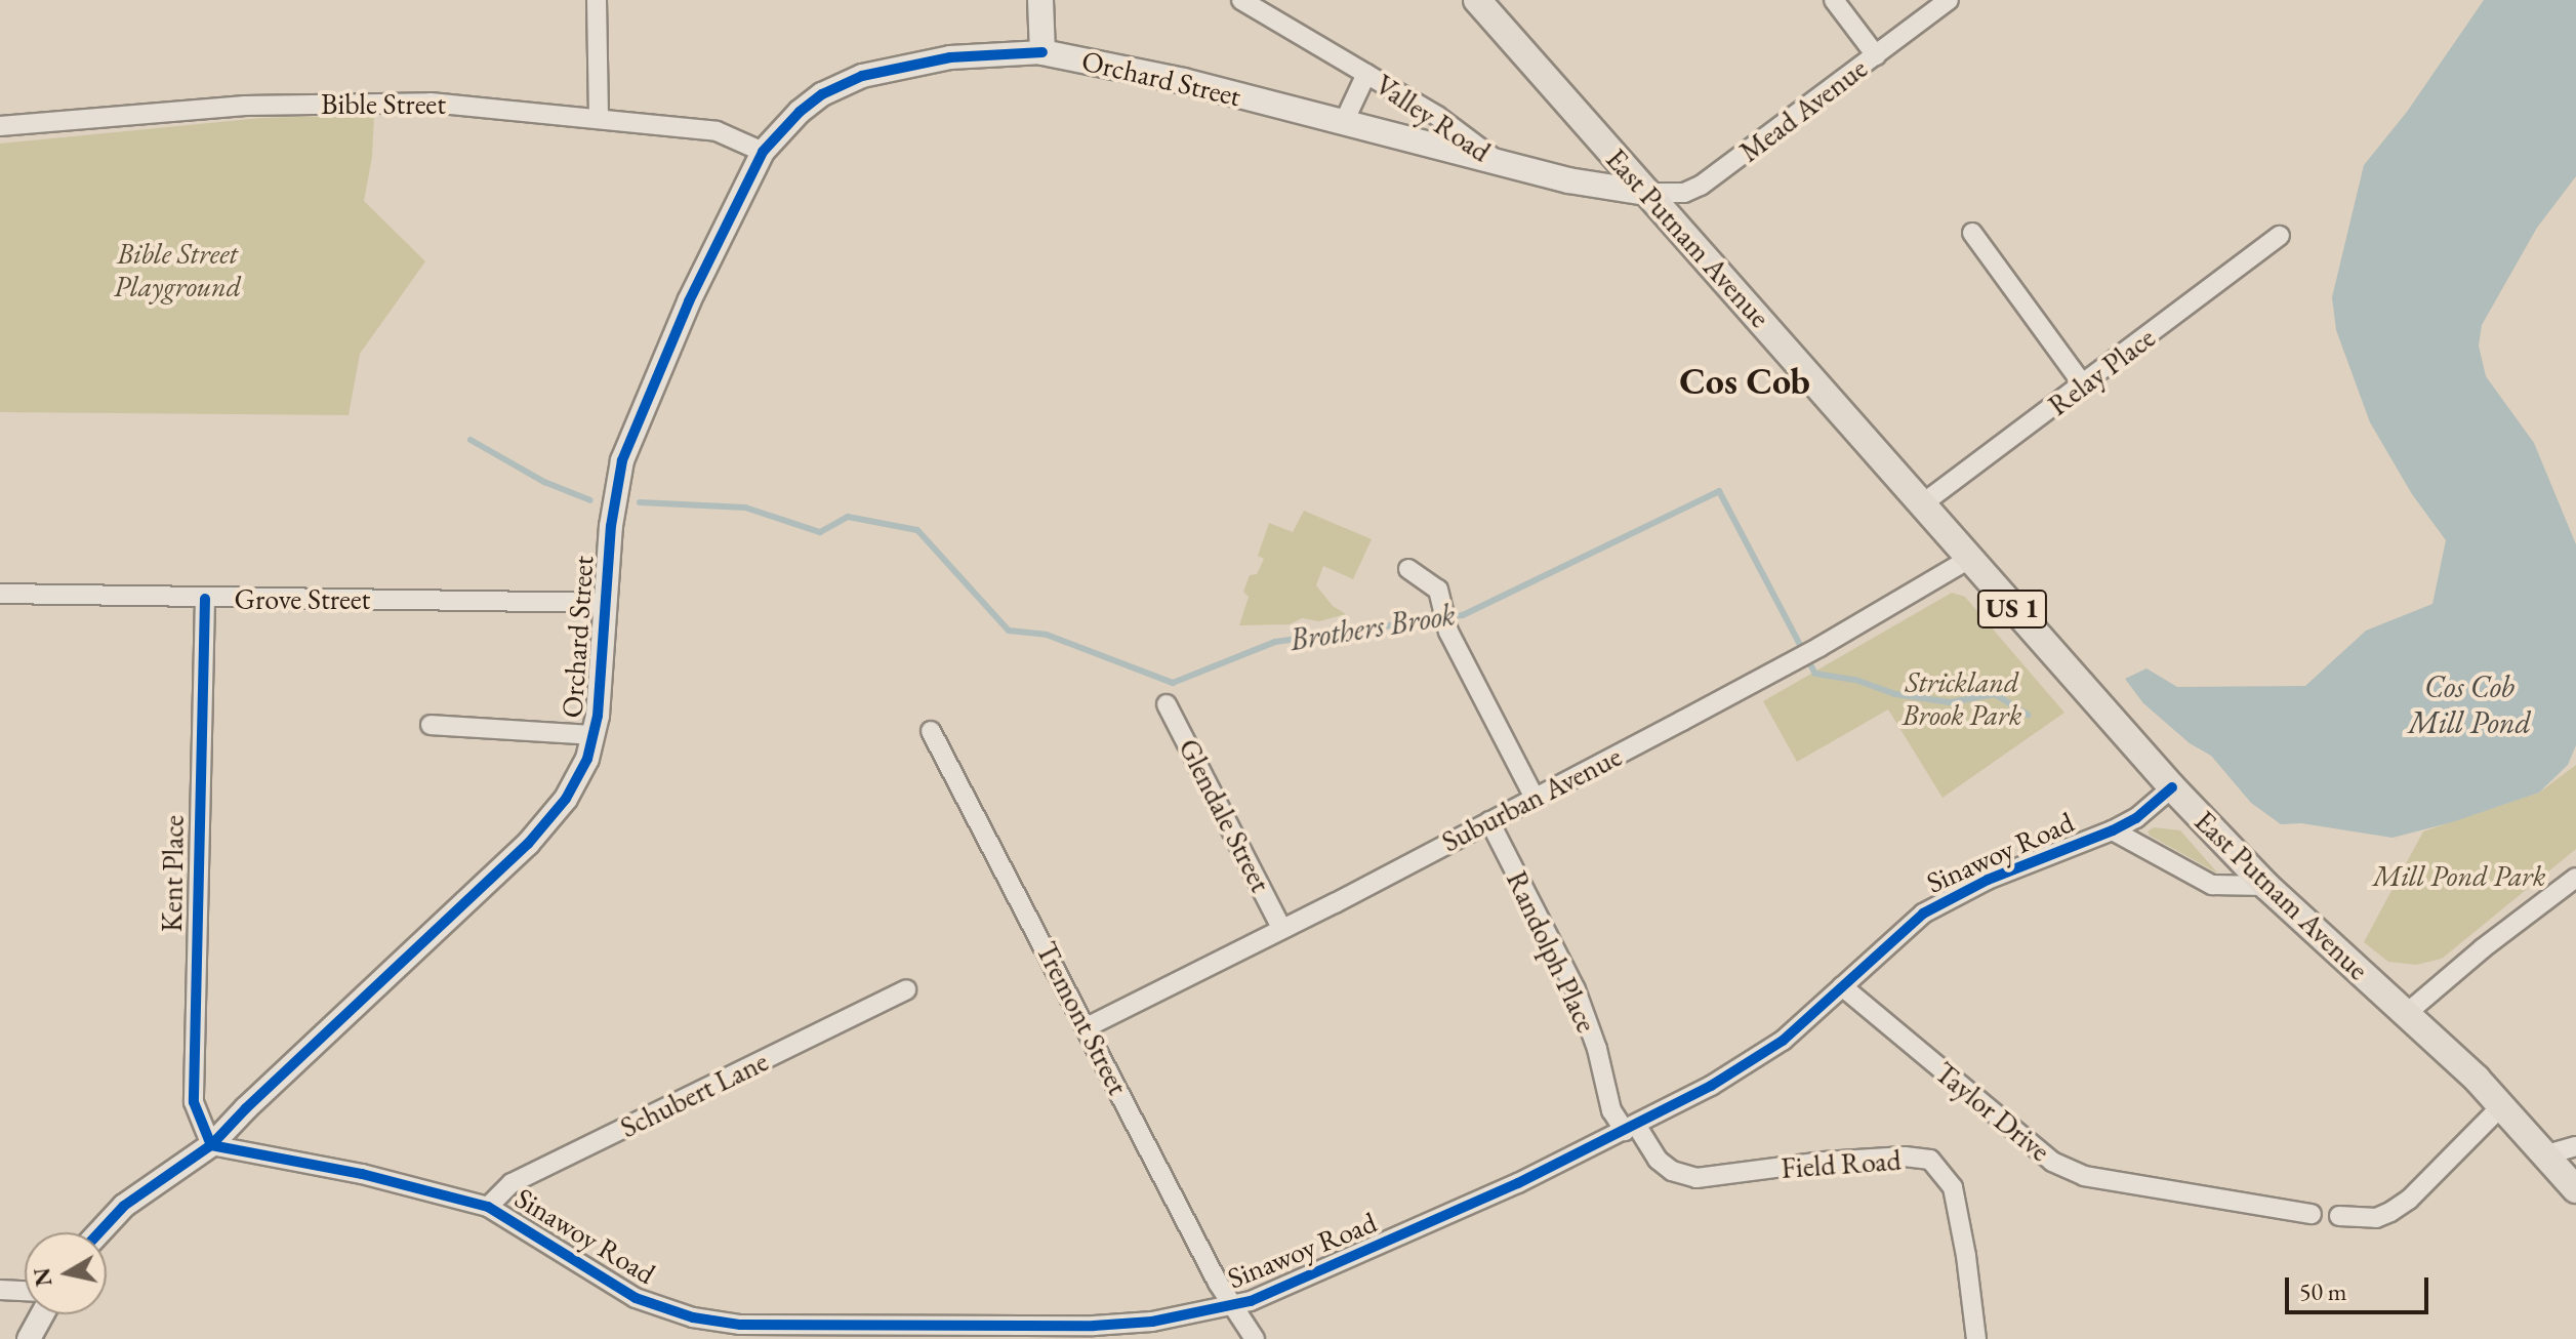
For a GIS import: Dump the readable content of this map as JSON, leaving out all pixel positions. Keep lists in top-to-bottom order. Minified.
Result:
{"streets":{"main road":["Orchard Street","East Putnam Avenue","US 1"],"street":["Bible Street","Mead Avenue","Valley Road","Relay Place","Grove Street","Suburban Avenue","Glendale Street","Sinawoy Road","Kent Place","Randolph Place","Tremont Street","Schubert Lane","Taylor Drive","Field Road"]},"crossings":[["Orchard Street","Bible Street"],["Orchard Street","Mead Avenue"],["Orchard Street","Valley Road"],["Orchard Street","East Putnam Avenue"],["Orchard Street","Grove Street"],["Orchard Street","Sinawoy Road"],["Orchard Street","Kent Place"],["Mead Avenue","East Putnam Avenue"],["East Putnam Avenue","Relay Place"],["East Putnam Avenue","Suburban Avenue"],["East Putnam Avenue","Sinawoy Road"],["Grove Street","Kent Place"],["Suburban Avenue","Glendale Street"],["Suburban Avenue","Randolph Place"],["Suburban Avenue","Tremont Street"],["Sinawoy Road","Kent Place"],["Sinawoy Road","Randolph Place"],["Sinawoy Road","Tremont Street"],["Sinawoy Road","Schubert Lane"],["Sinawoy Road","Taylor Drive"],["Sinawoy Road","Field Road"],["Randolph Place","Field Road"]],"districts":["Cos Cob"],"water":["Brothers Brook","Cos Cob Mill Pond"],"parks":["Bible Street Playground","Strickland Brook Park","Mill Pond Park"],"scale_bar":"50 m","north":"left"}
